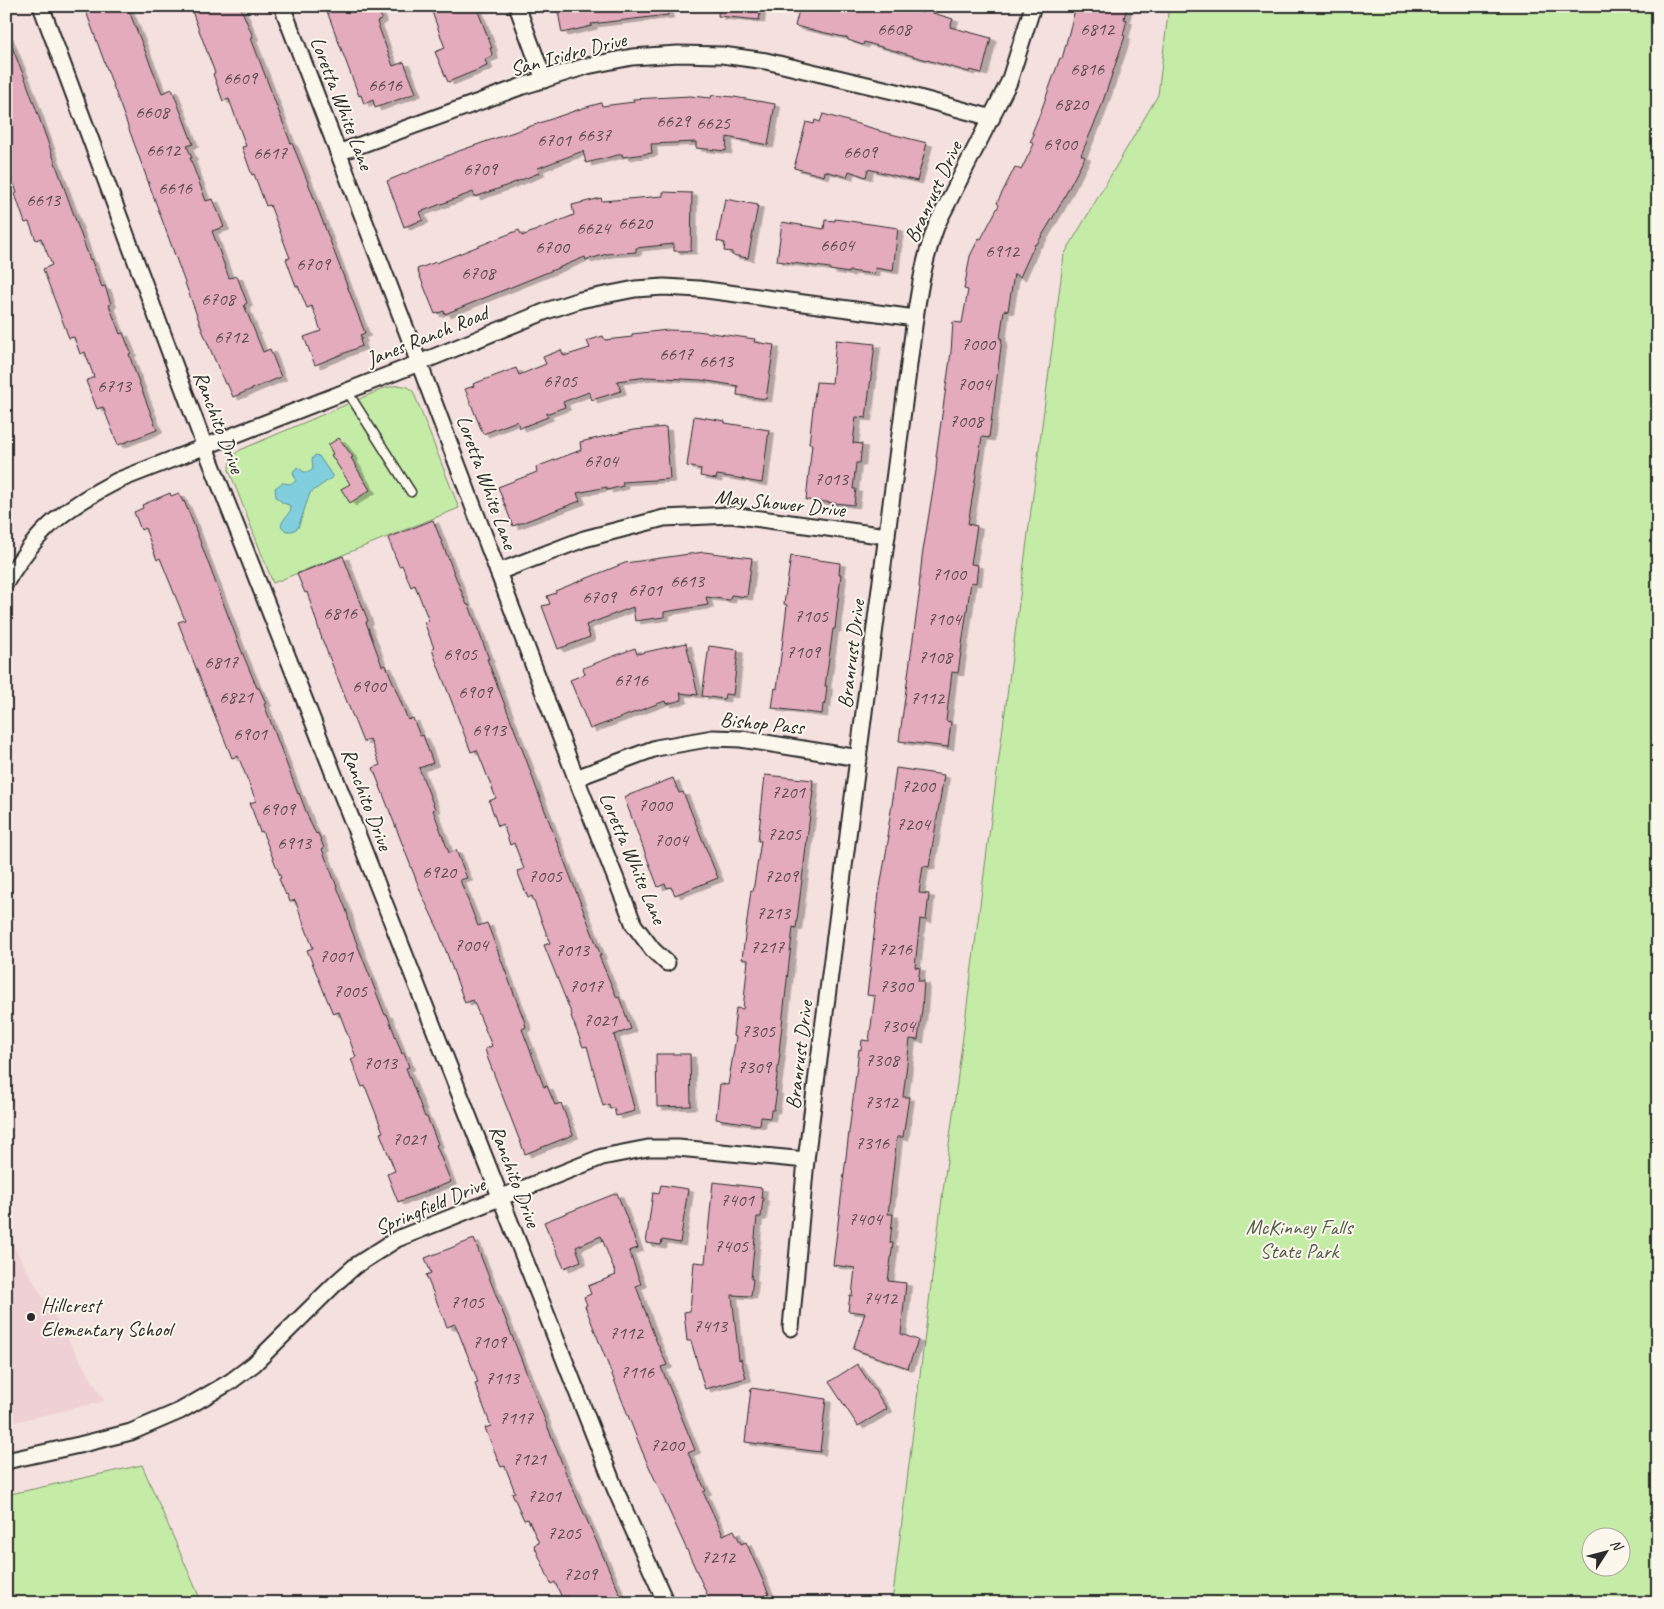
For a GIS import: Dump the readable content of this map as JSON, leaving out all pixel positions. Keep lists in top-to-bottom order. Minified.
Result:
{"streets":{"street":["San Isidro Drive","Loretta White Lane","Branrust Drive","Janes Ranch Road","Ranchito Drive","May Shower Drive","Bishop Pass","Springfield Drive"]},"crossings":[["San Isidro Drive","Loretta White Lane"],["San Isidro Drive","Branrust Drive"],["Loretta White Lane","Janes Ranch Road"],["Loretta White Lane","May Shower Drive"],["Loretta White Lane","Bishop Pass"],["Branrust Drive","Janes Ranch Road"],["Branrust Drive","May Shower Drive"],["Branrust Drive","Bishop Pass"],["Branrust Drive","Springfield Drive"],["Janes Ranch Road","Ranchito Drive"],["Ranchito Drive","Springfield Drive"]],"parks":["McKinney Falls State Park"],"places":["Hillcrest Elementary School"],"house_numbers":["6608","6812","6816","6609","6616","6820","6608","6629","6625","6637","6701","6900","6612","6609","6617","6709","6616","6613","6620","6624","6604","6700","6912","6709","6708","6708","6712","7000","6617","6613","6705","7004","6713","7008","6704","7013","7100","6613","6701","6709","6816","7105","7104","7109","6905","7108","6817","6716","6900","6909","6821","7112","6913","6901","7200","7201","7000","6909","7204","7205","7004","6913","6920","7005","7209","7213","7004","7217","7216","7013","7001","7017","7300","7005","7021","7304","7305","7308","7013","7309","7312","7021","7316","7401","7404","7405","7412","7105","7413","7112","7109","7116","7113","7117","7200","7121","7201","7205","7212","7209"],"north":"top right"}
